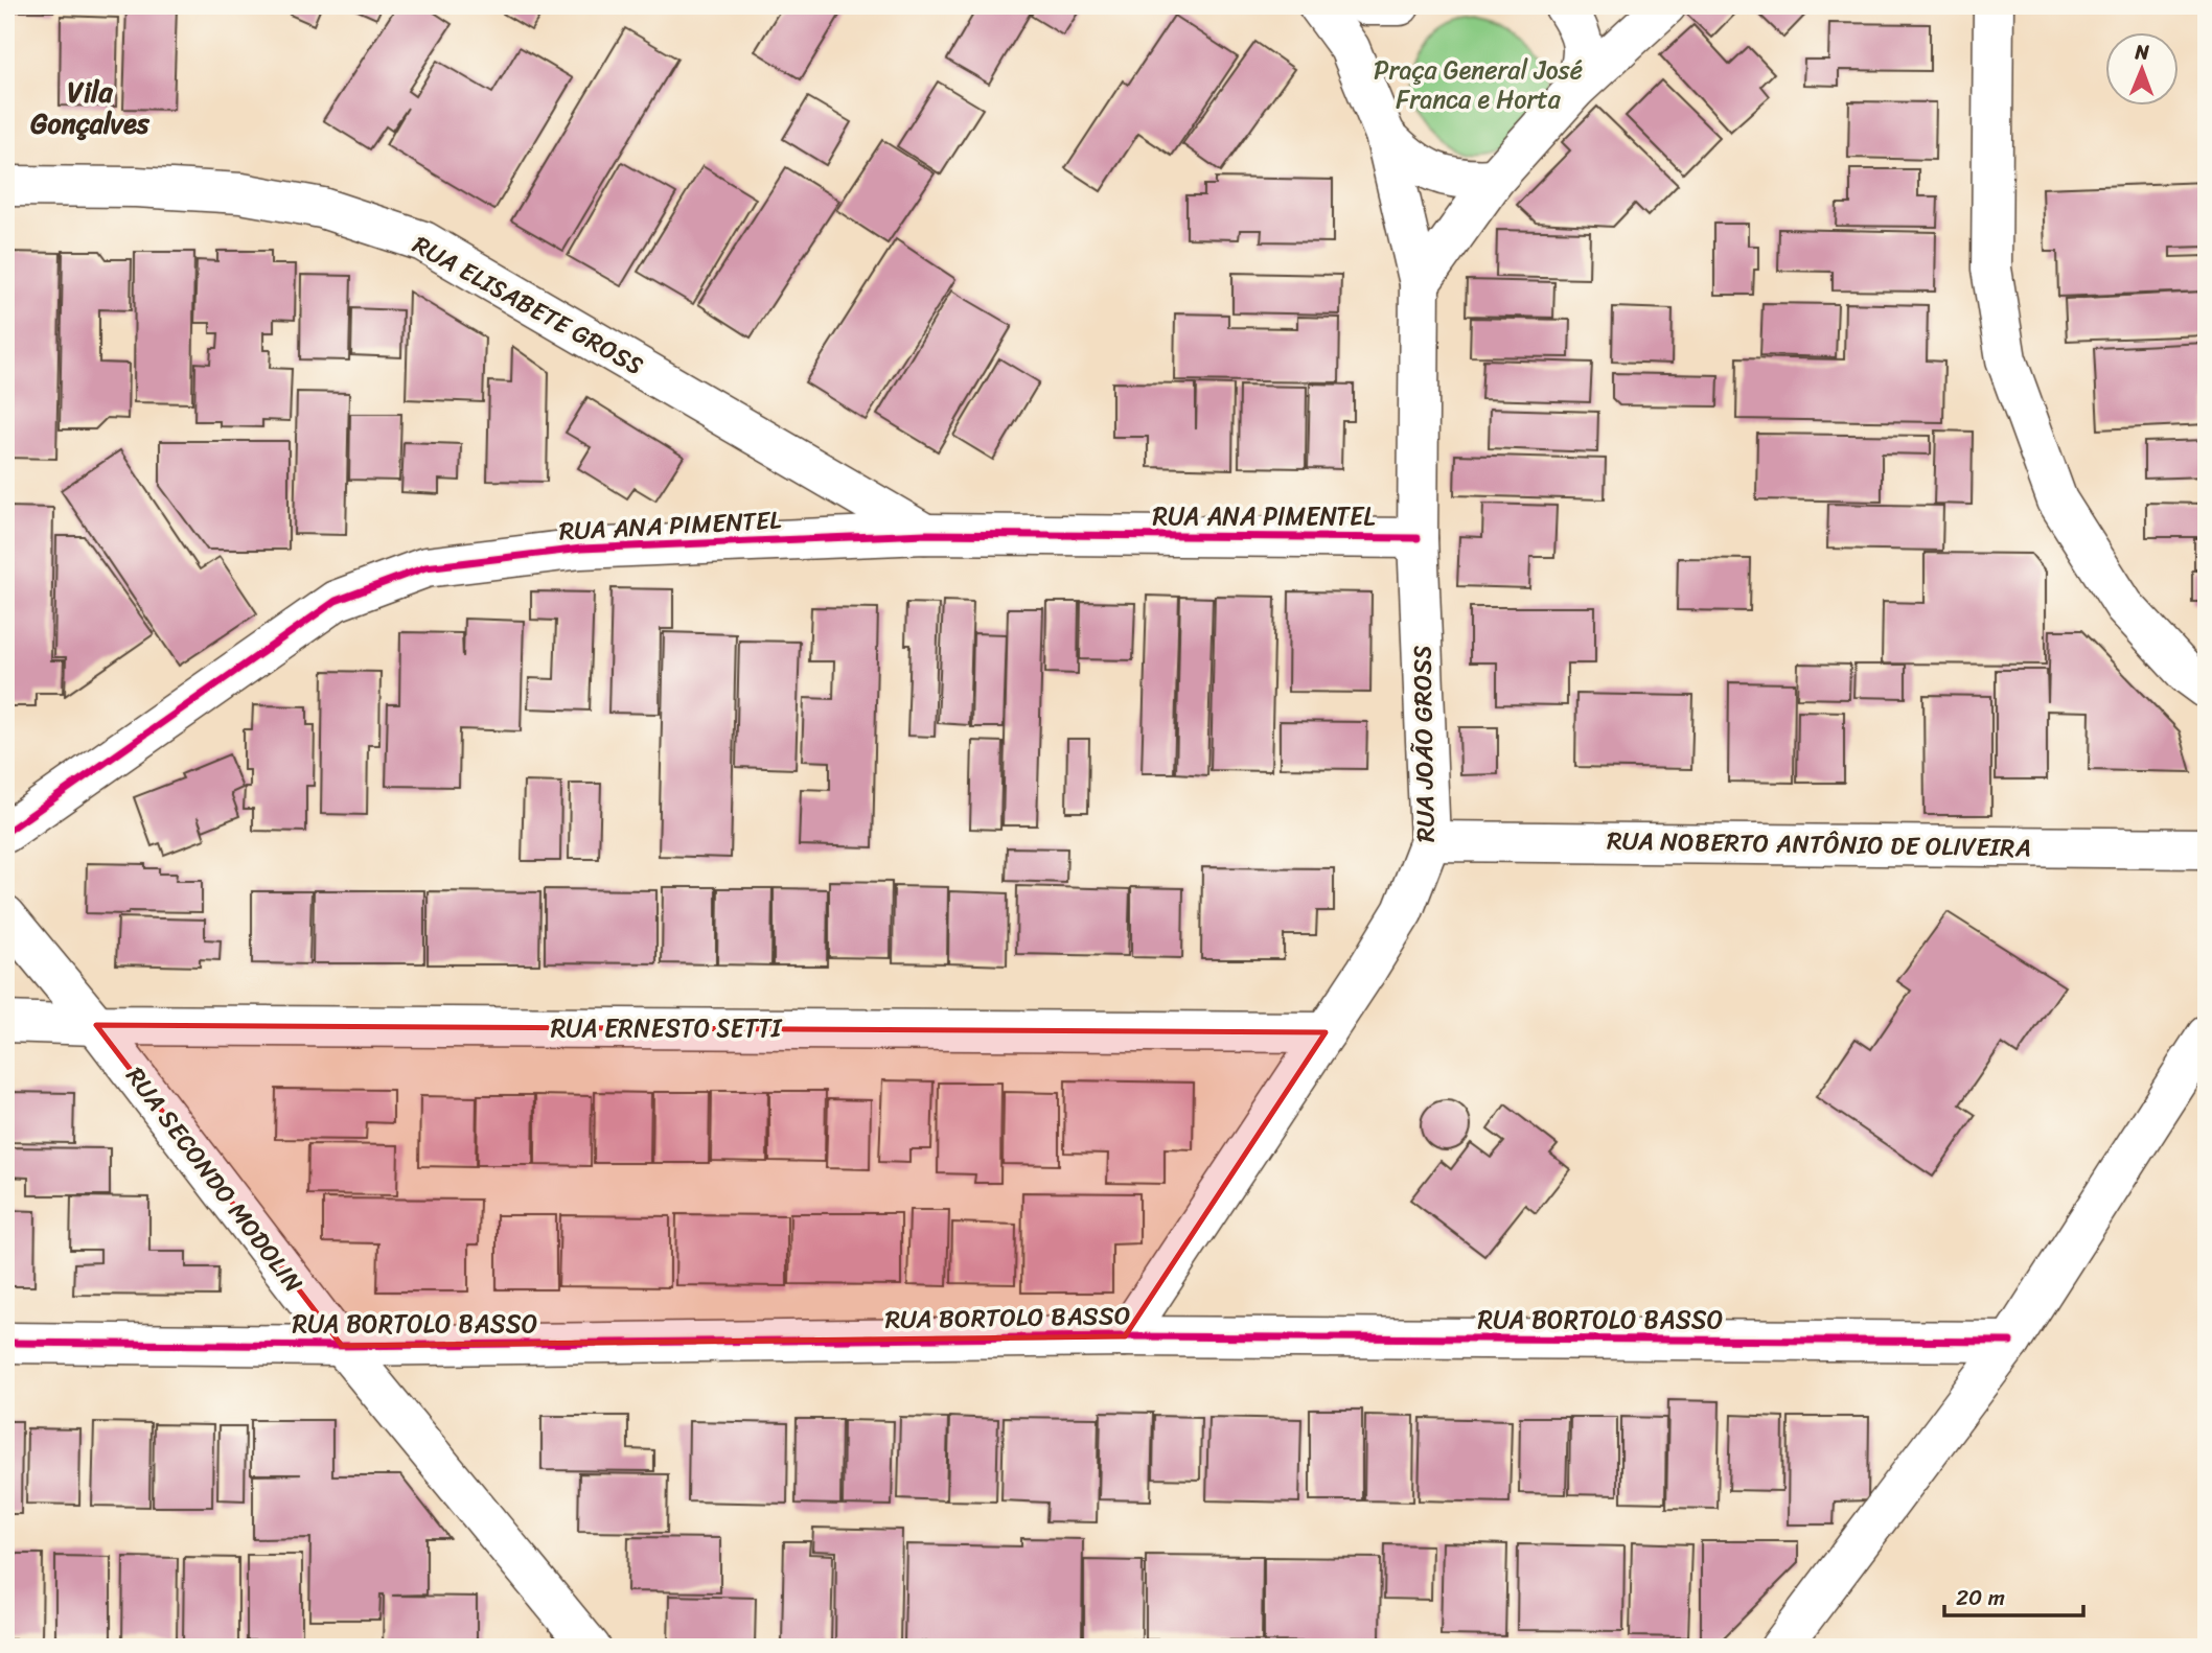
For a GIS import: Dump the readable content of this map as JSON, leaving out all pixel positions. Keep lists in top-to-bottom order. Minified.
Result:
{"streets":{"street":["RUA ELISABETE GROSS","RUA ANA PIMENTEL","RUA JOÃO GROSS","RUA NOBERTO ANTÔNIO DE OLIVEIRA","RUA ERNESTO SETTI","RUA SECONDO MODOLIN","RUA BORTOLO BASSO"]},"crossings":[["RUA ELISABETE GROSS","RUA ANA PIMENTEL"],["RUA ANA PIMENTEL","RUA JOÃO GROSS"],["RUA JOÃO GROSS","RUA NOBERTO ANTÔNIO DE OLIVEIRA"],["RUA JOÃO GROSS","RUA ERNESTO SETTI"],["RUA JOÃO GROSS","RUA BORTOLO BASSO"],["RUA ERNESTO SETTI","RUA SECONDO MODOLIN"],["RUA SECONDO MODOLIN","RUA BORTOLO BASSO"]],"districts":["Vila Gonçalves"],"parks":["Praça General José Franca e Horta"],"scale_bar":"20 m","north":"top"}
